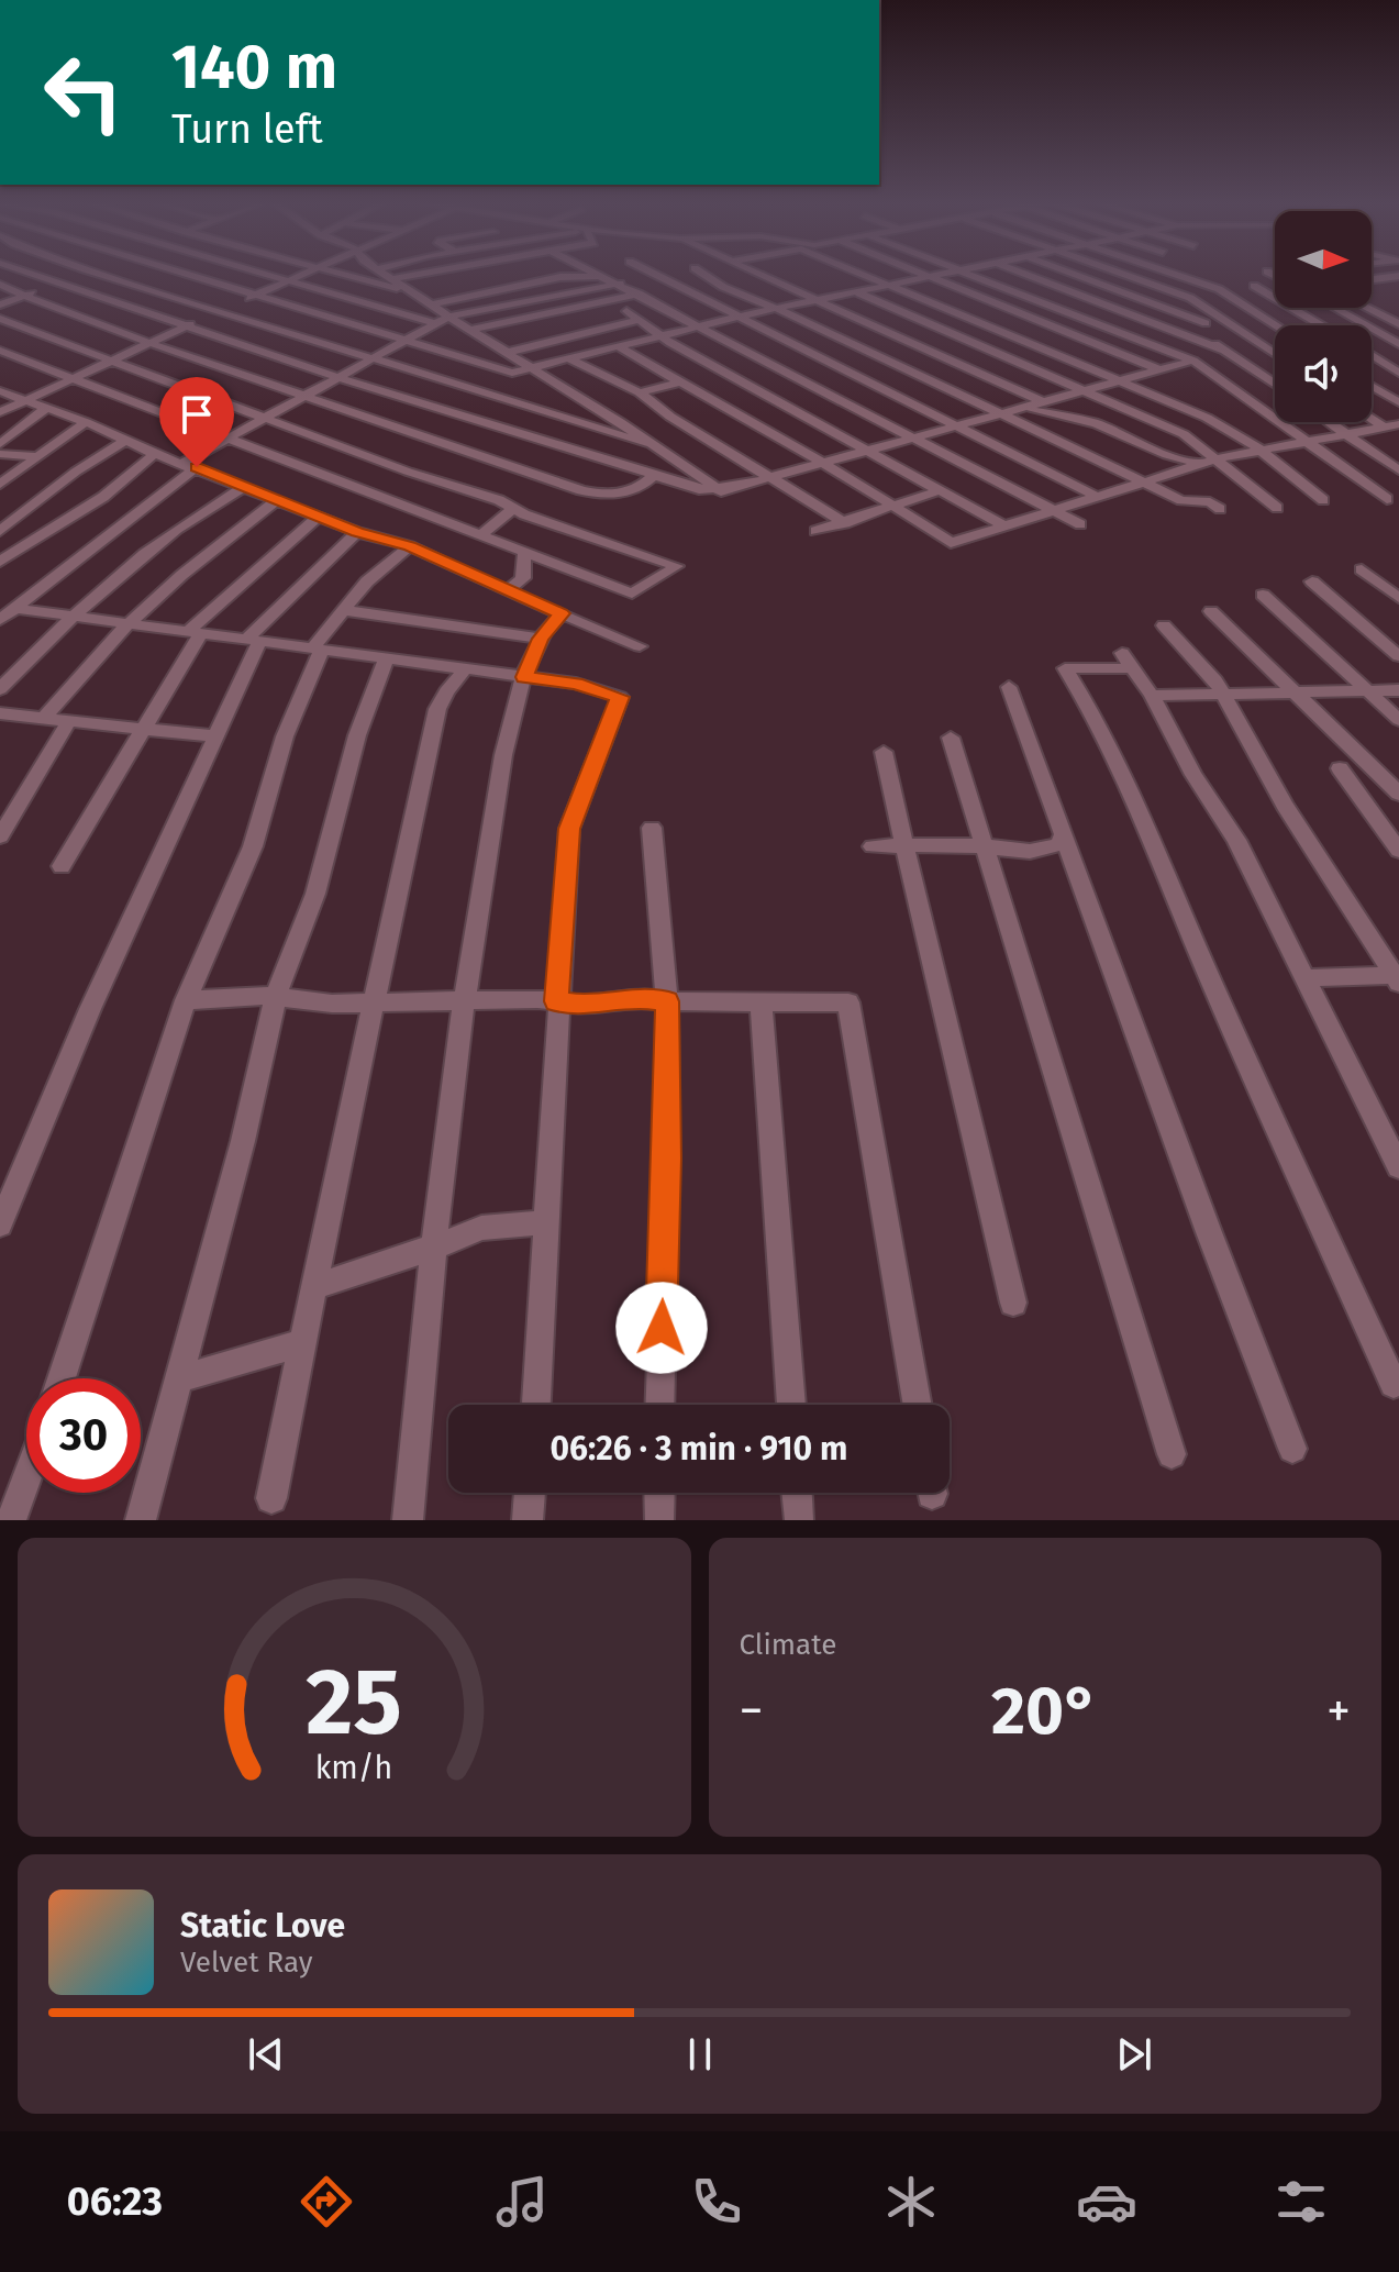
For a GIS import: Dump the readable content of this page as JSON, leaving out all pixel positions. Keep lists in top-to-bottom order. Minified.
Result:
{"north":"right","page":{"turn":["140 m","Turn left"],"limit":"30","trip":"06:26 · 3 min · 910 m","tile":"Climate","heat":["−","20°","+"],"song":["Static Love","Velvet Ray"],"tabs":"06:23","gauge":["25","km/h"]}}
